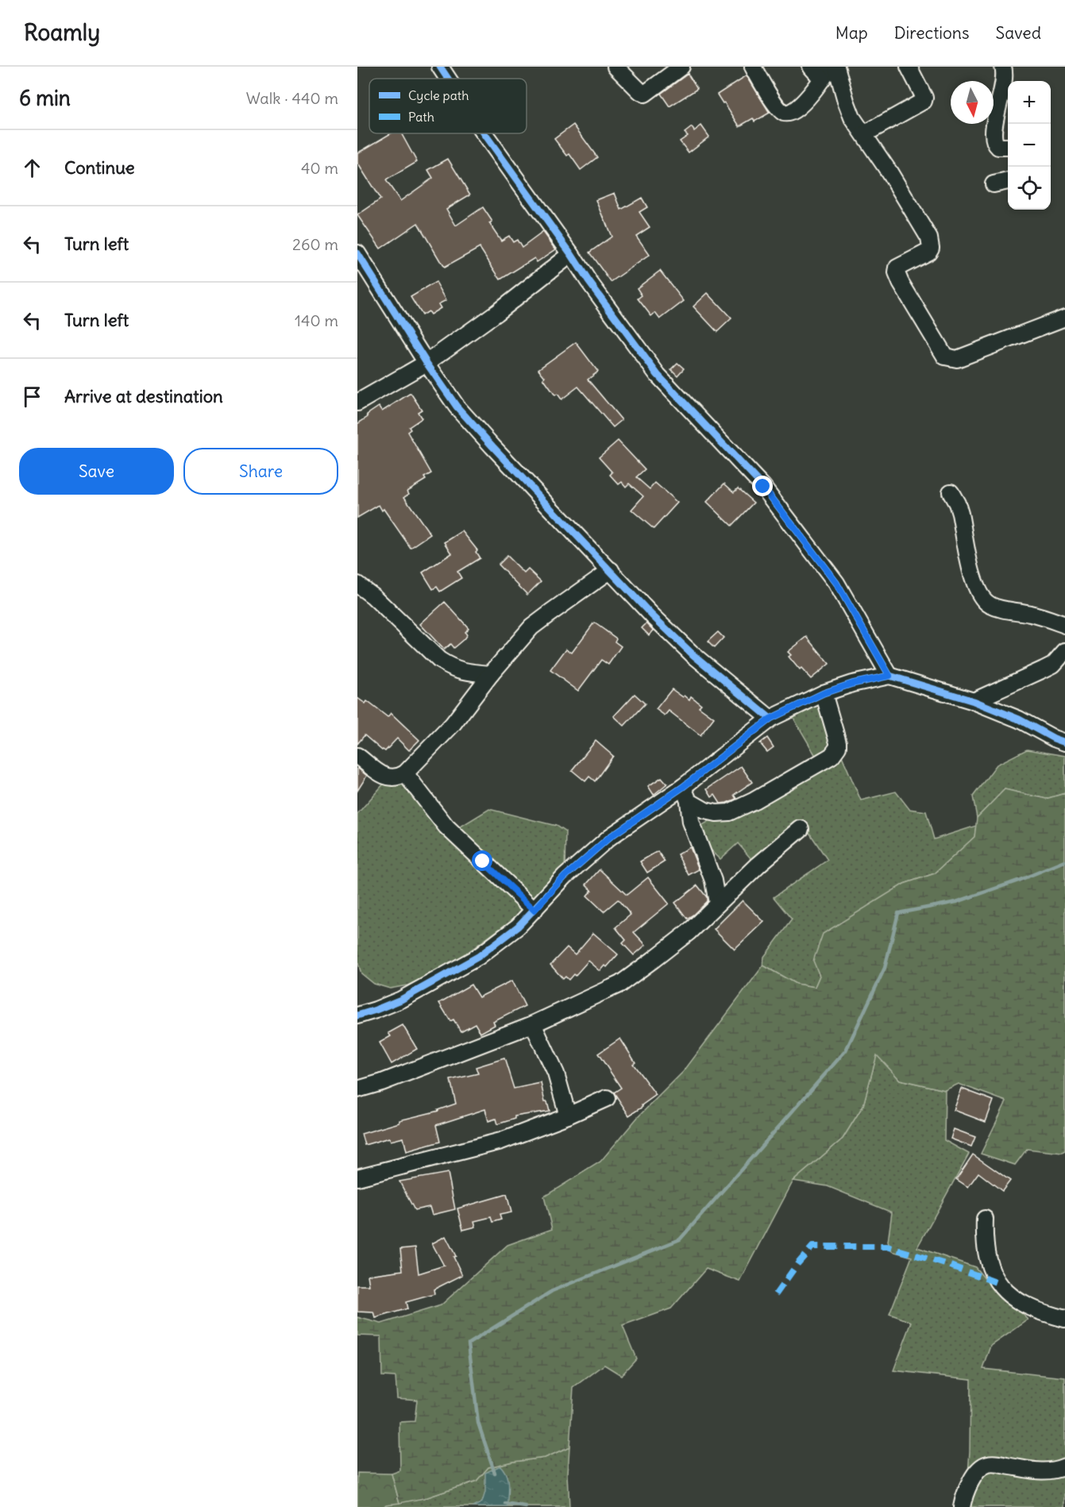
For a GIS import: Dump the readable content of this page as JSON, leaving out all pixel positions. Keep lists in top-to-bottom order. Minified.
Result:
{"legend":["Cycle path","Path"],"north":"bottom","page":{"header":"Roamly","nav":["Map","Directions","Saved"],"heading":["6 min","Walk · 440 m"],"map_buttons":["+","−"],"list":[["Continue","40 m"],["Turn left","260 m"],["Turn left","140 m"],"Arrive at destination"],"buttons":["Save","Share"]}}
